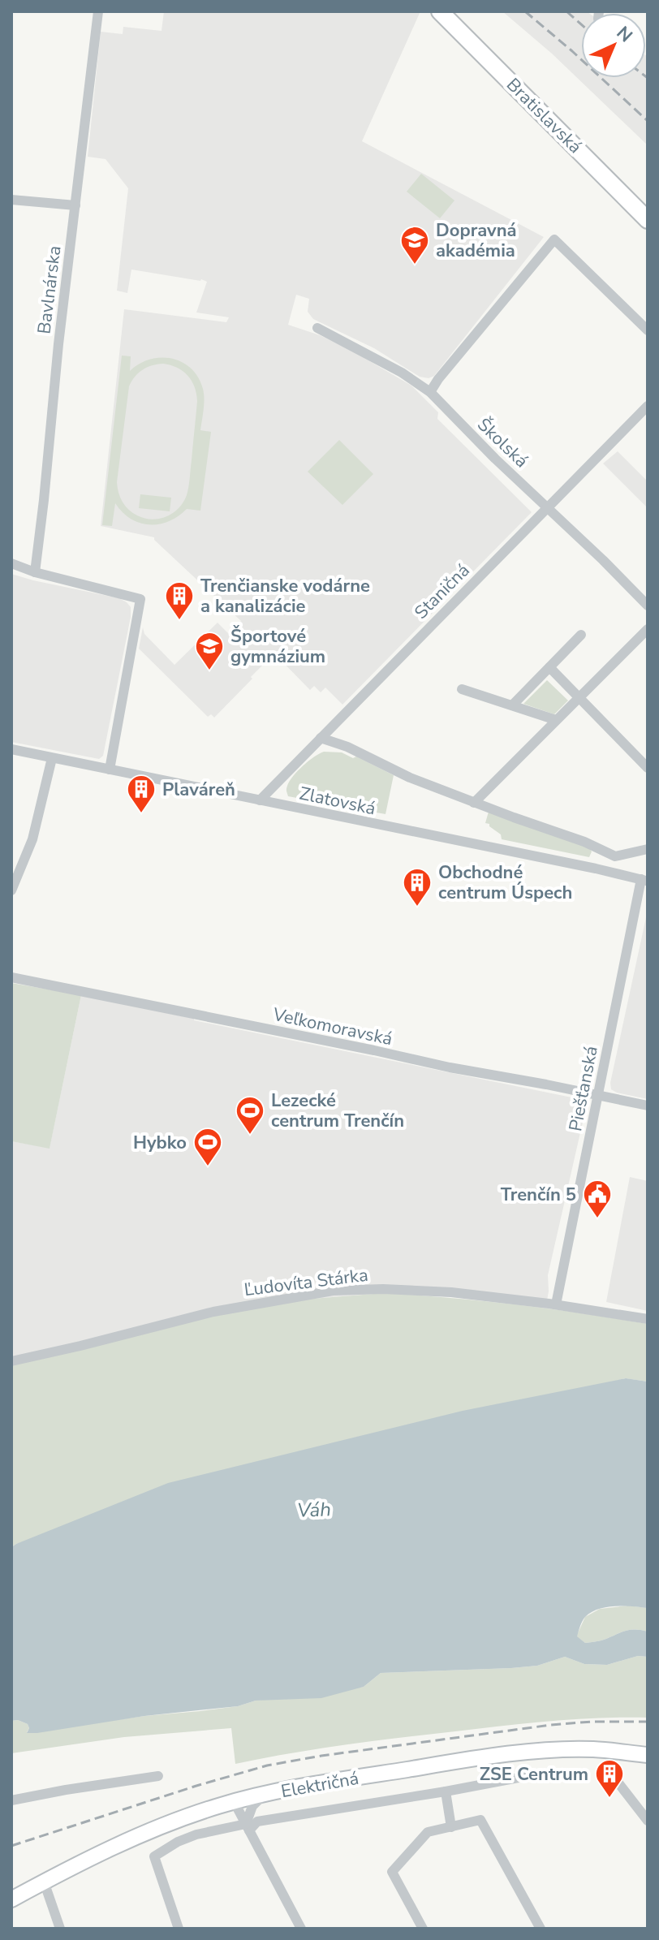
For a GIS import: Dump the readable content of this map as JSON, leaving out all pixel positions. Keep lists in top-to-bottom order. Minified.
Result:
{"streets":{"main road":["Bratislavská","Električná"],"street":["Bavlnárska","Školská","Staničná","Zlatovská","Veľkomoravská","Piešťanská","Ľudovíta Stárka"]},"crossings":[["Školská","Staničná"],["Staničná","Zlatovská"],["Zlatovská","Piešťanská"],["Veľkomoravská","Piešťanská"],["Piešťanská","Ľudovíta Stárka"]],"water":["Váh"],"places":{"school or university":["Dopravná akadémia","Športové gymnázium"],"building":["Trenčianske vodárne a kanalizácie","Plaváreň","Obchodné centrum Úspech","ZSE Centrum"],"sports":["Lezecké centrum Trenčín","Hybko"],"public building":["Trenčín 5"]},"north":"top right"}
